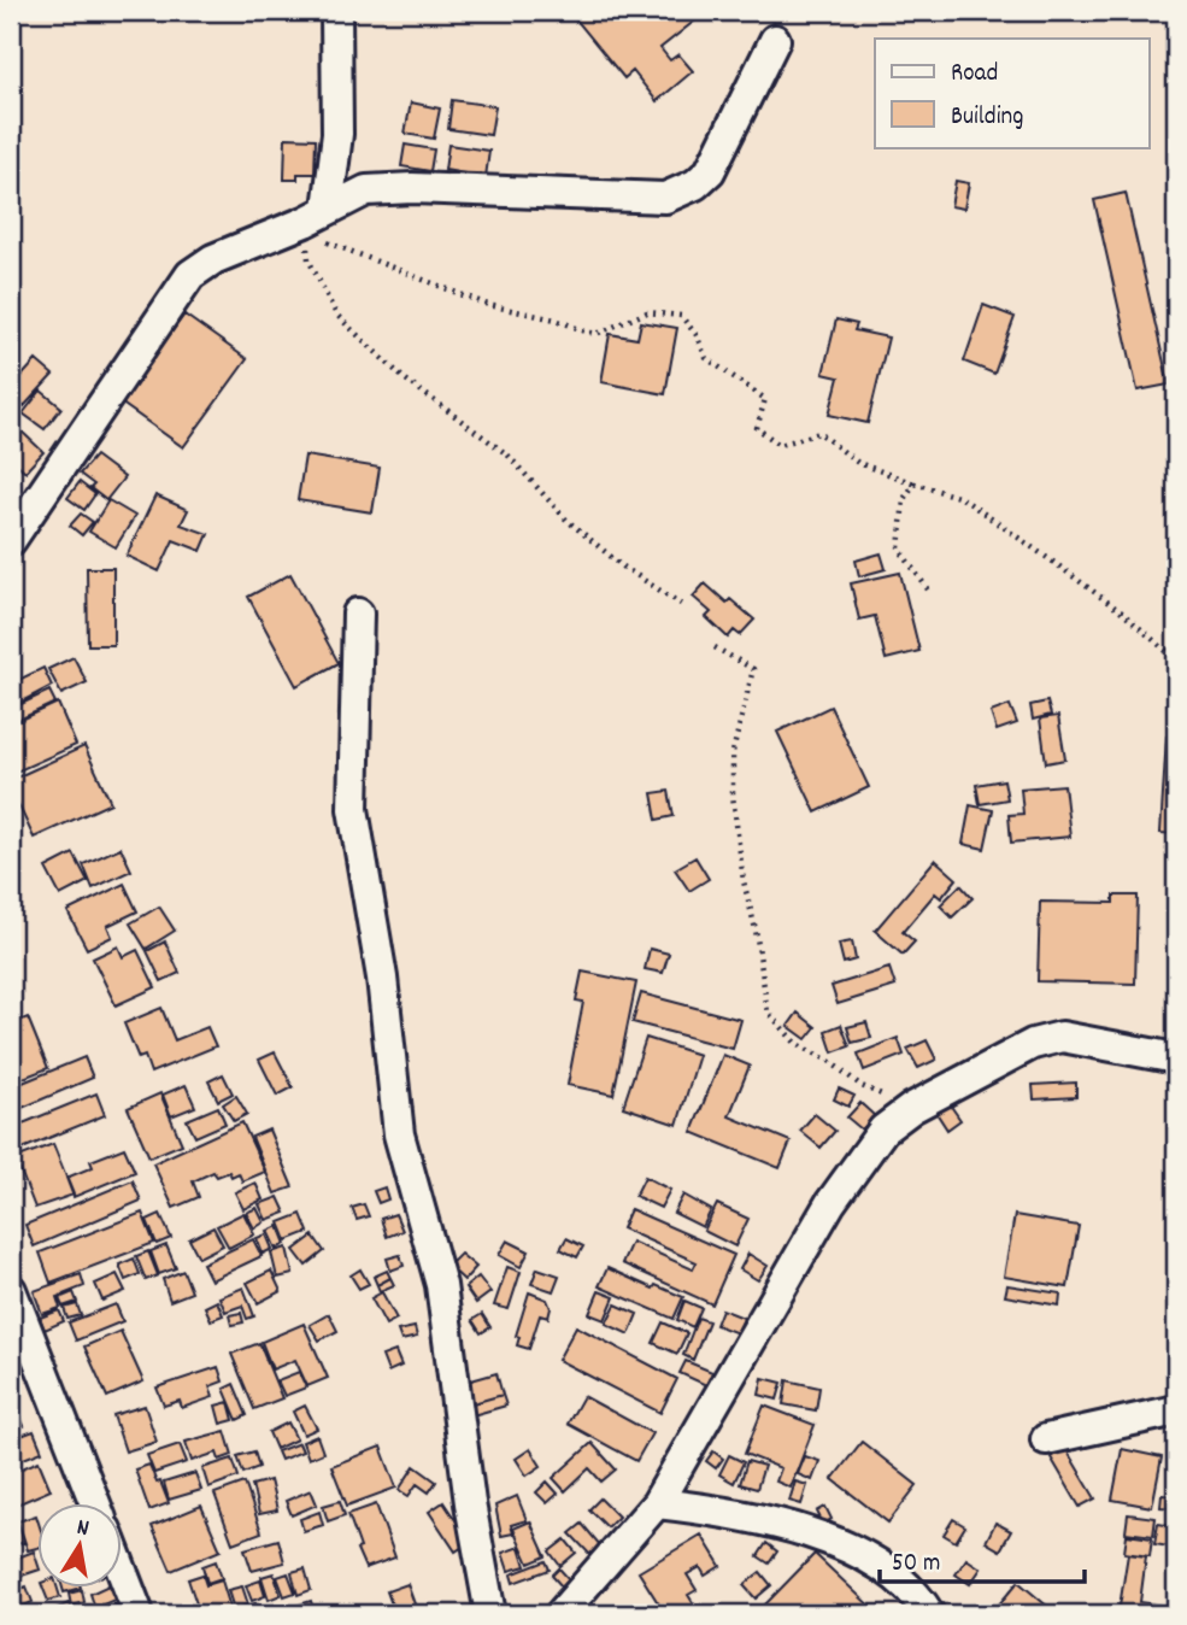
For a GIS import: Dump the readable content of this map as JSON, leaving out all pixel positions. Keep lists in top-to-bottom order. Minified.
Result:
{"legend":["Road","Building"],"scale_bar":"50 m","north":"top"}
